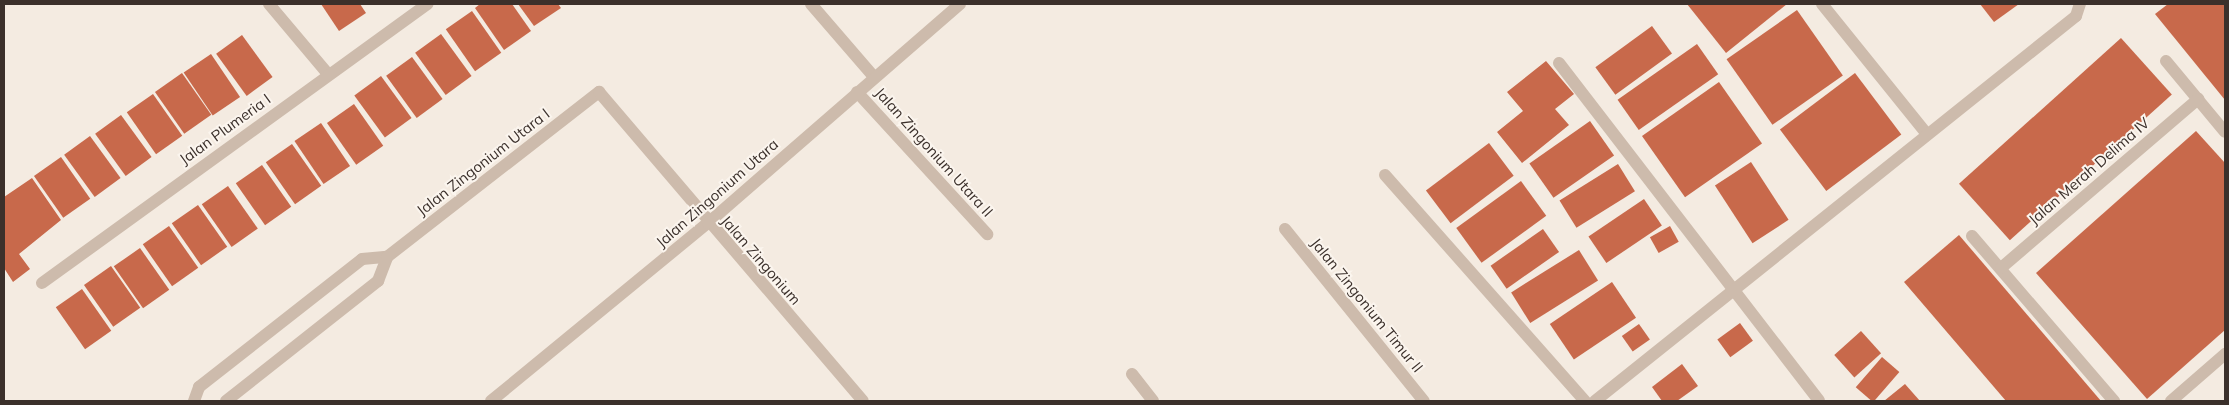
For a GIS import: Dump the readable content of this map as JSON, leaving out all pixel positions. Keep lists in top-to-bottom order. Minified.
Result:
{"streets":{"street":["Jalan Plumeria I","Jalan Zingonium Utara II","Jalan Zingonium Utara I","Jalan Merah Delima IV","Jalan Zingonium Utara","Jalan Zingonium","Jalan Zingonium Timur II"]},"crossings":[["Jalan Zingonium Utara II","Jalan Zingonium Utara"],["Jalan Zingonium Utara I","Jalan Zingonium"],["Jalan Zingonium Utara","Jalan Zingonium"]]}
